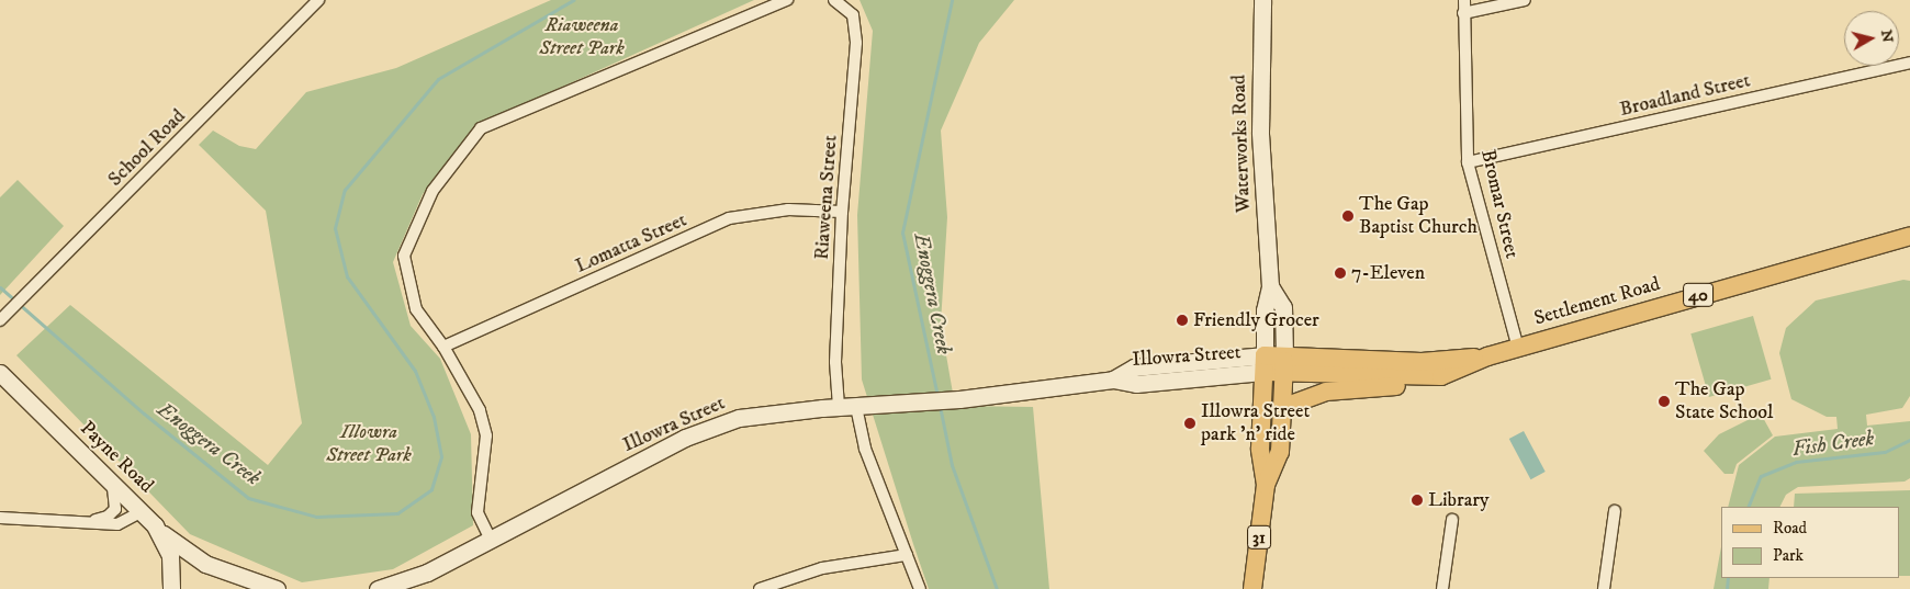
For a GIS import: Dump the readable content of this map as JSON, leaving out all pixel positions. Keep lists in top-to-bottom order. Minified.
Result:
{"streets":{"main road":["Waterworks Road","40","Settlement Road","31"],"street":["Broadland Street","School Road","Riaweena Street","Bromar Street","Lomatta Street","Illowra Street","Payne Road"]},"crossings":[["Broadland Street","Bromar Street"],["Waterworks Road","Settlement Road"],["Waterworks Road","Illowra Street"],["Riaweena Street","Lomatta Street"],["Riaweena Street","Illowra Street"],["Bromar Street","Settlement Road"],["Settlement Road","Illowra Street"]],"water":["Enoggera Creek","Fish Creek"],"parks":["Riaweena Street Park","Illowra Street Park"],"places":["The Gap Baptist Church","7-Eleven","Friendly Grocer","The Gap State School","Illowra Street park 'n' ride","Library"],"legend":["Road","Park"],"north":"right"}
